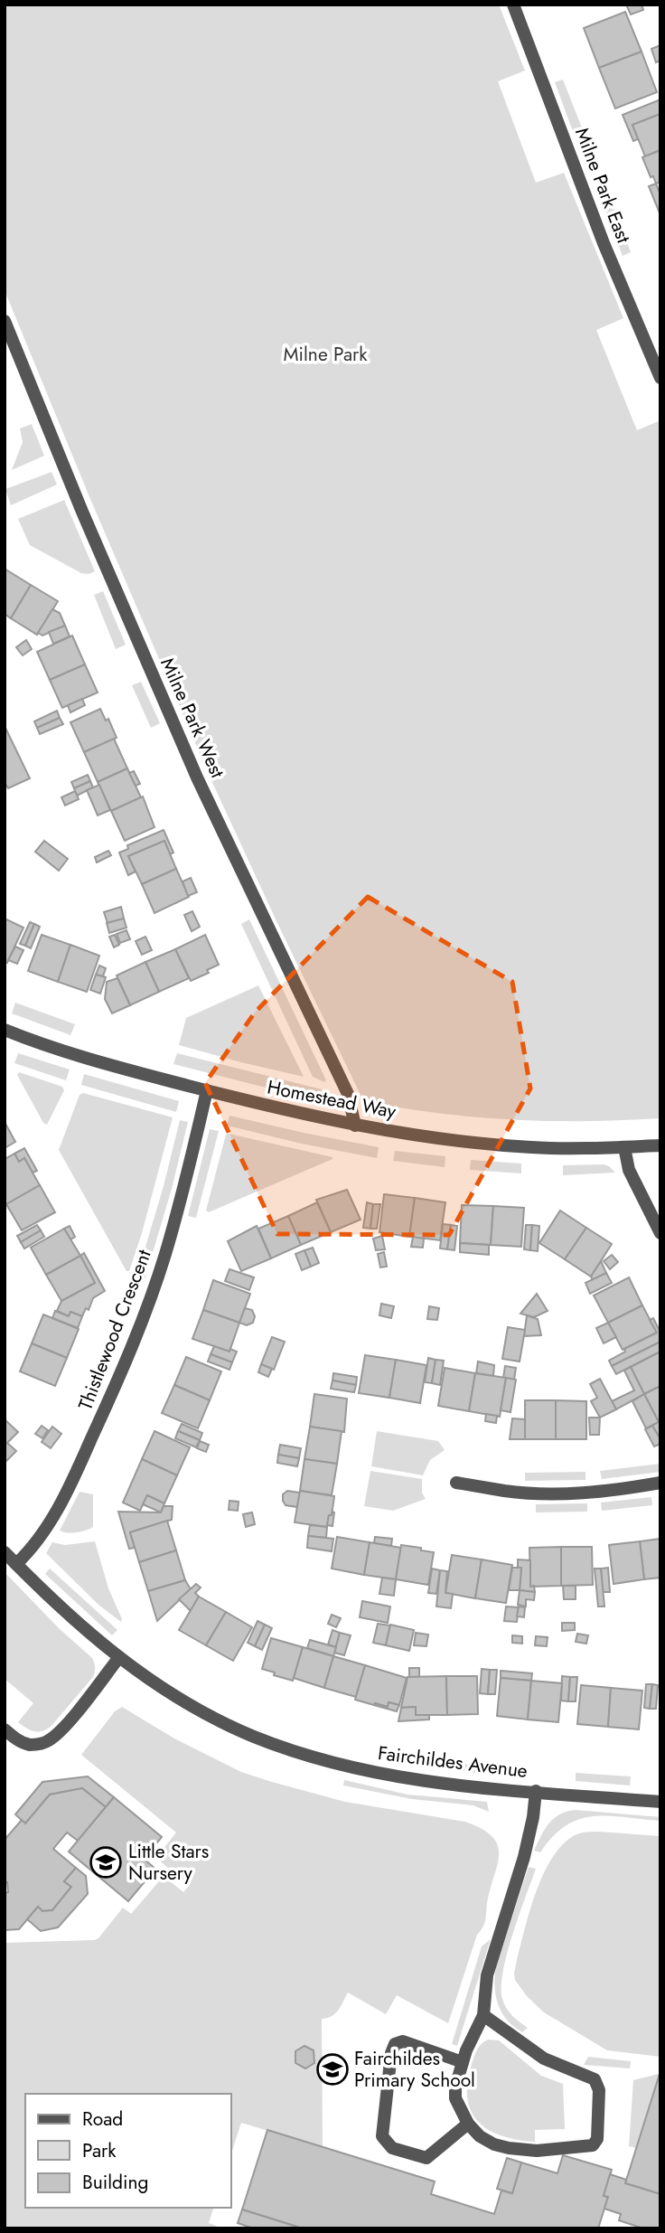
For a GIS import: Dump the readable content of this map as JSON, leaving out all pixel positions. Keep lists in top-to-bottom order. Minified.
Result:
{"streets":{"street":["Milne Park East","Milne Park West","Homestead Way","Thistlewood Crescent","Fairchildes Avenue"]},"crossings":[["Milne Park West","Homestead Way"],["Homestead Way","Thistlewood Crescent"],["Thistlewood Crescent","Fairchildes Avenue"]],"parks":["Milne Park"],"places":{"school or university":["Little Stars Nursery","Fairchildes Primary School"]},"legend":["Road","Park","Building"]}
